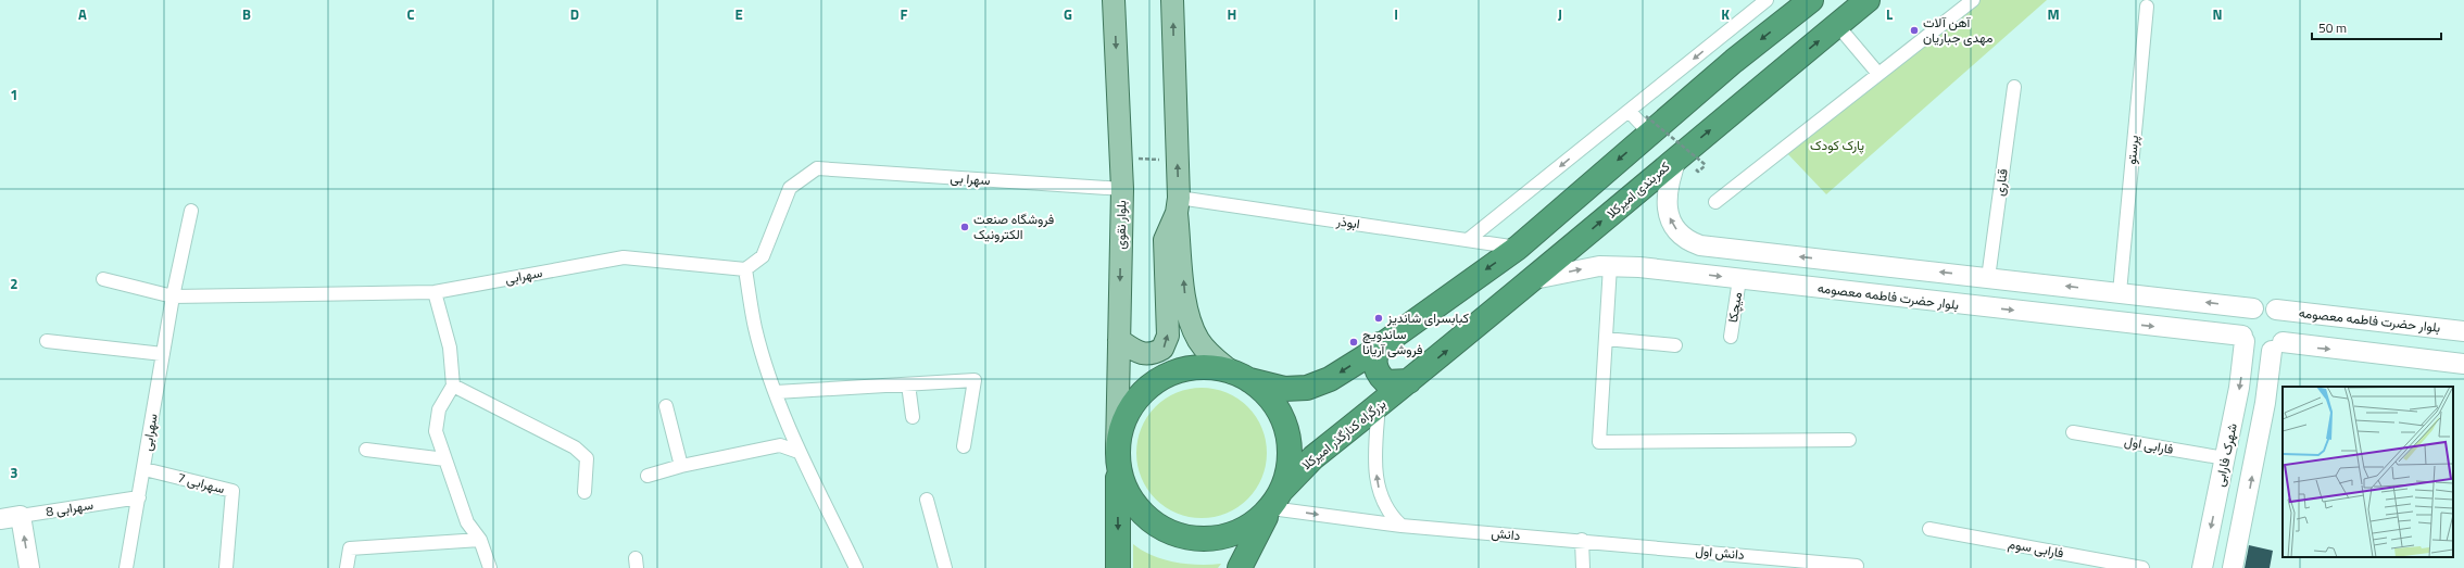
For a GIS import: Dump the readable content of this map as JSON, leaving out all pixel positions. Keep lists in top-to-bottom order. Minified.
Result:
{"streets":{"highway":["کمربندی امیرکلا","بزرگراه کنارگذر امیرکلا"],"main road":["بلوار نقوی","بلوار حضرت فاطمه معصومه","شهرک فارابی","سهرابی 8"],"street":["پرستو","سهرا بی","قناری","ابوذر","سهرابی","میچکا","فارابی اول","سهرابی 7","دانش","فارابی سوم","دانش اول"]},"crossings":[["سهرا بی","بلوار نقوی"],["سهرا بی","سهرابی"],["کمربندی امیرکلا","بلوار حضرت فاطمه معصومه"],["کمربندی امیرکلا","بزرگراه کنارگذر امیرکلا"],["سهرابی","سهرابی 7"],["سهرابی","سهرابی 8"],["بلوار حضرت فاطمه معصومه","میچکا"],["بلوار حضرت فاطمه معصومه","شهرک فارابی"],["بزرگراه کنارگذر امیرکلا","دانش"],["فارابی اول","شهرک فارابی"],["دانش","دانش اول"]],"one_way":["دانش"],"parks":["پارک کودک"],"places":["آهن آلات مهدی جباریان","فروشگاه صنعت الکترونیک","کبابسرای شاندیز","ساندویچ فروشی آریانا"],"scale_bar":"50 m","grid":{"columns":["A","B","C","D","E","F","G","H","I","J","K","L","M","N"],"rows":["1","2","3"]}}
